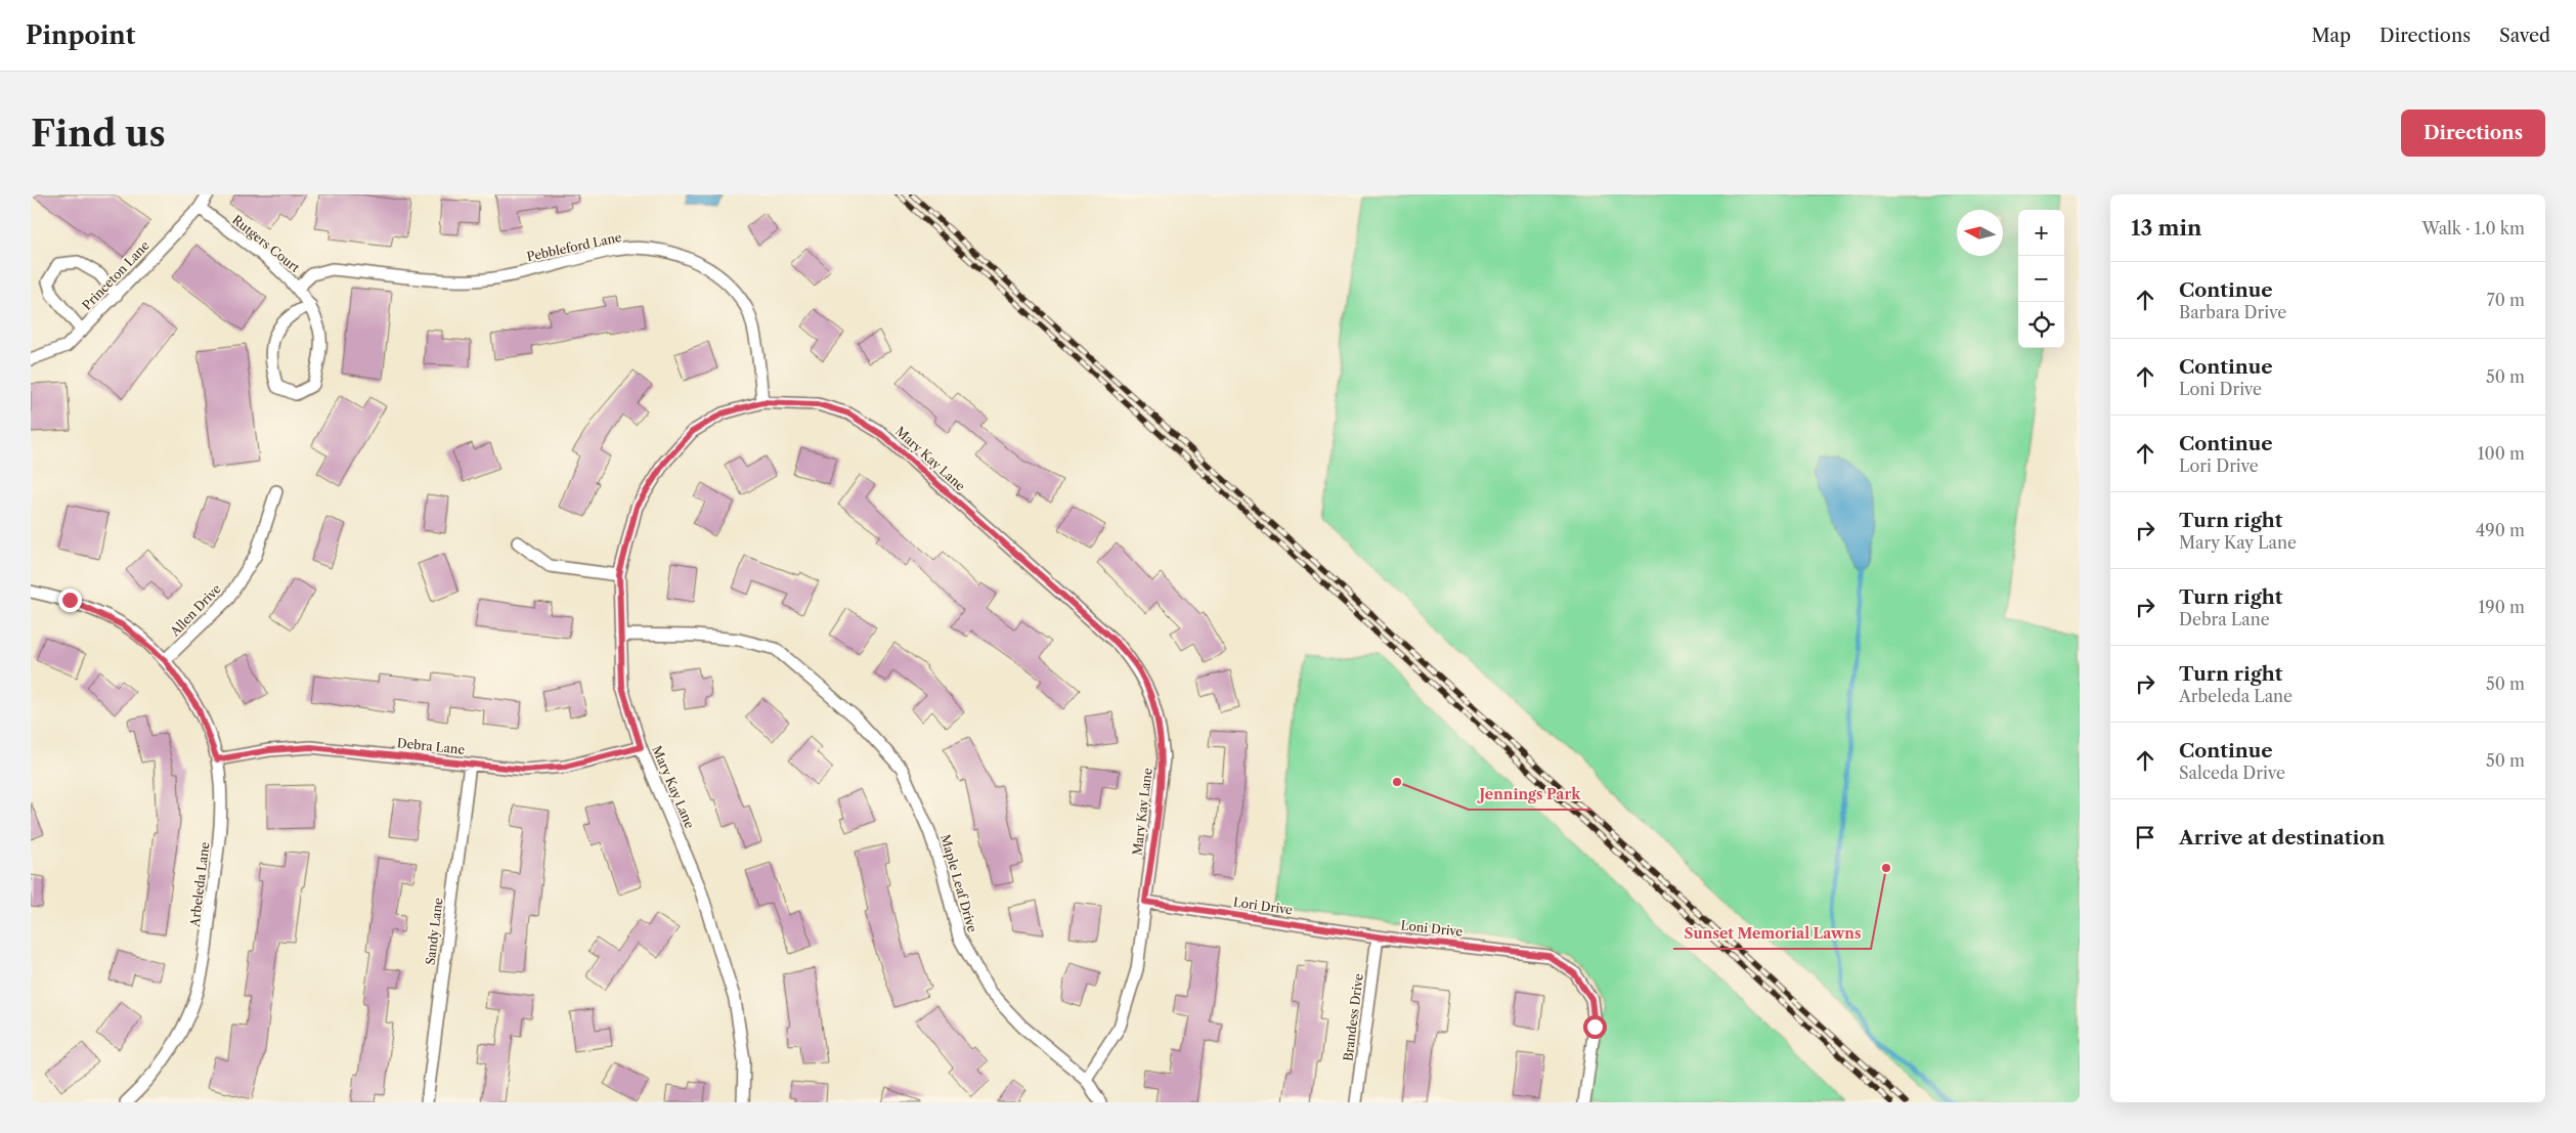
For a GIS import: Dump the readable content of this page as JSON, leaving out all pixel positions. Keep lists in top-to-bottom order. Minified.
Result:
{"streets":{"street":["Rutgers Court","Pebbleford Lane","Princeton Lane","Mary Kay Lane","Allen Drive","Debra Lane","Maple Leaf Drive","Arbeleda Lane","Lori Drive","Loni Drive","Sandy Lane","Brandess Drive"]},"crossings":[["Rutgers Court","Pebbleford Lane"],["Rutgers Court","Princeton Lane"],["Pebbleford Lane","Mary Kay Lane"],["Mary Kay Lane","Debra Lane"],["Mary Kay Lane","Maple Leaf Drive"],["Mary Kay Lane","Lori Drive"],["Allen Drive","Arbeleda Lane"],["Debra Lane","Arbeleda Lane"],["Debra Lane","Sandy Lane"],["Lori Drive","Loni Drive"],["Lori Drive","Brandess Drive"],["Loni Drive","Brandess Drive"]],"places":["Jennings Park","Sunset Memorial Lawns"],"north":"left","page":{"header":"Pinpoint","nav":["Map","Directions","Saved"],"buttons":"Directions","title":"Find us","heading":["13 min","Walk · 1.0 km"],"map_buttons":["+","−"],"list":[["Continue","Barbara Drive","70 m"],["Continue","Loni Drive","50 m"],["Continue","Lori Drive","100 m"],["Turn right","Mary Kay Lane","490 m"],["Turn right","Debra Lane","190 m"],["Turn right","Arbeleda Lane","50 m"],["Continue","Salceda Drive","50 m"],"Arrive at destination"]}}
